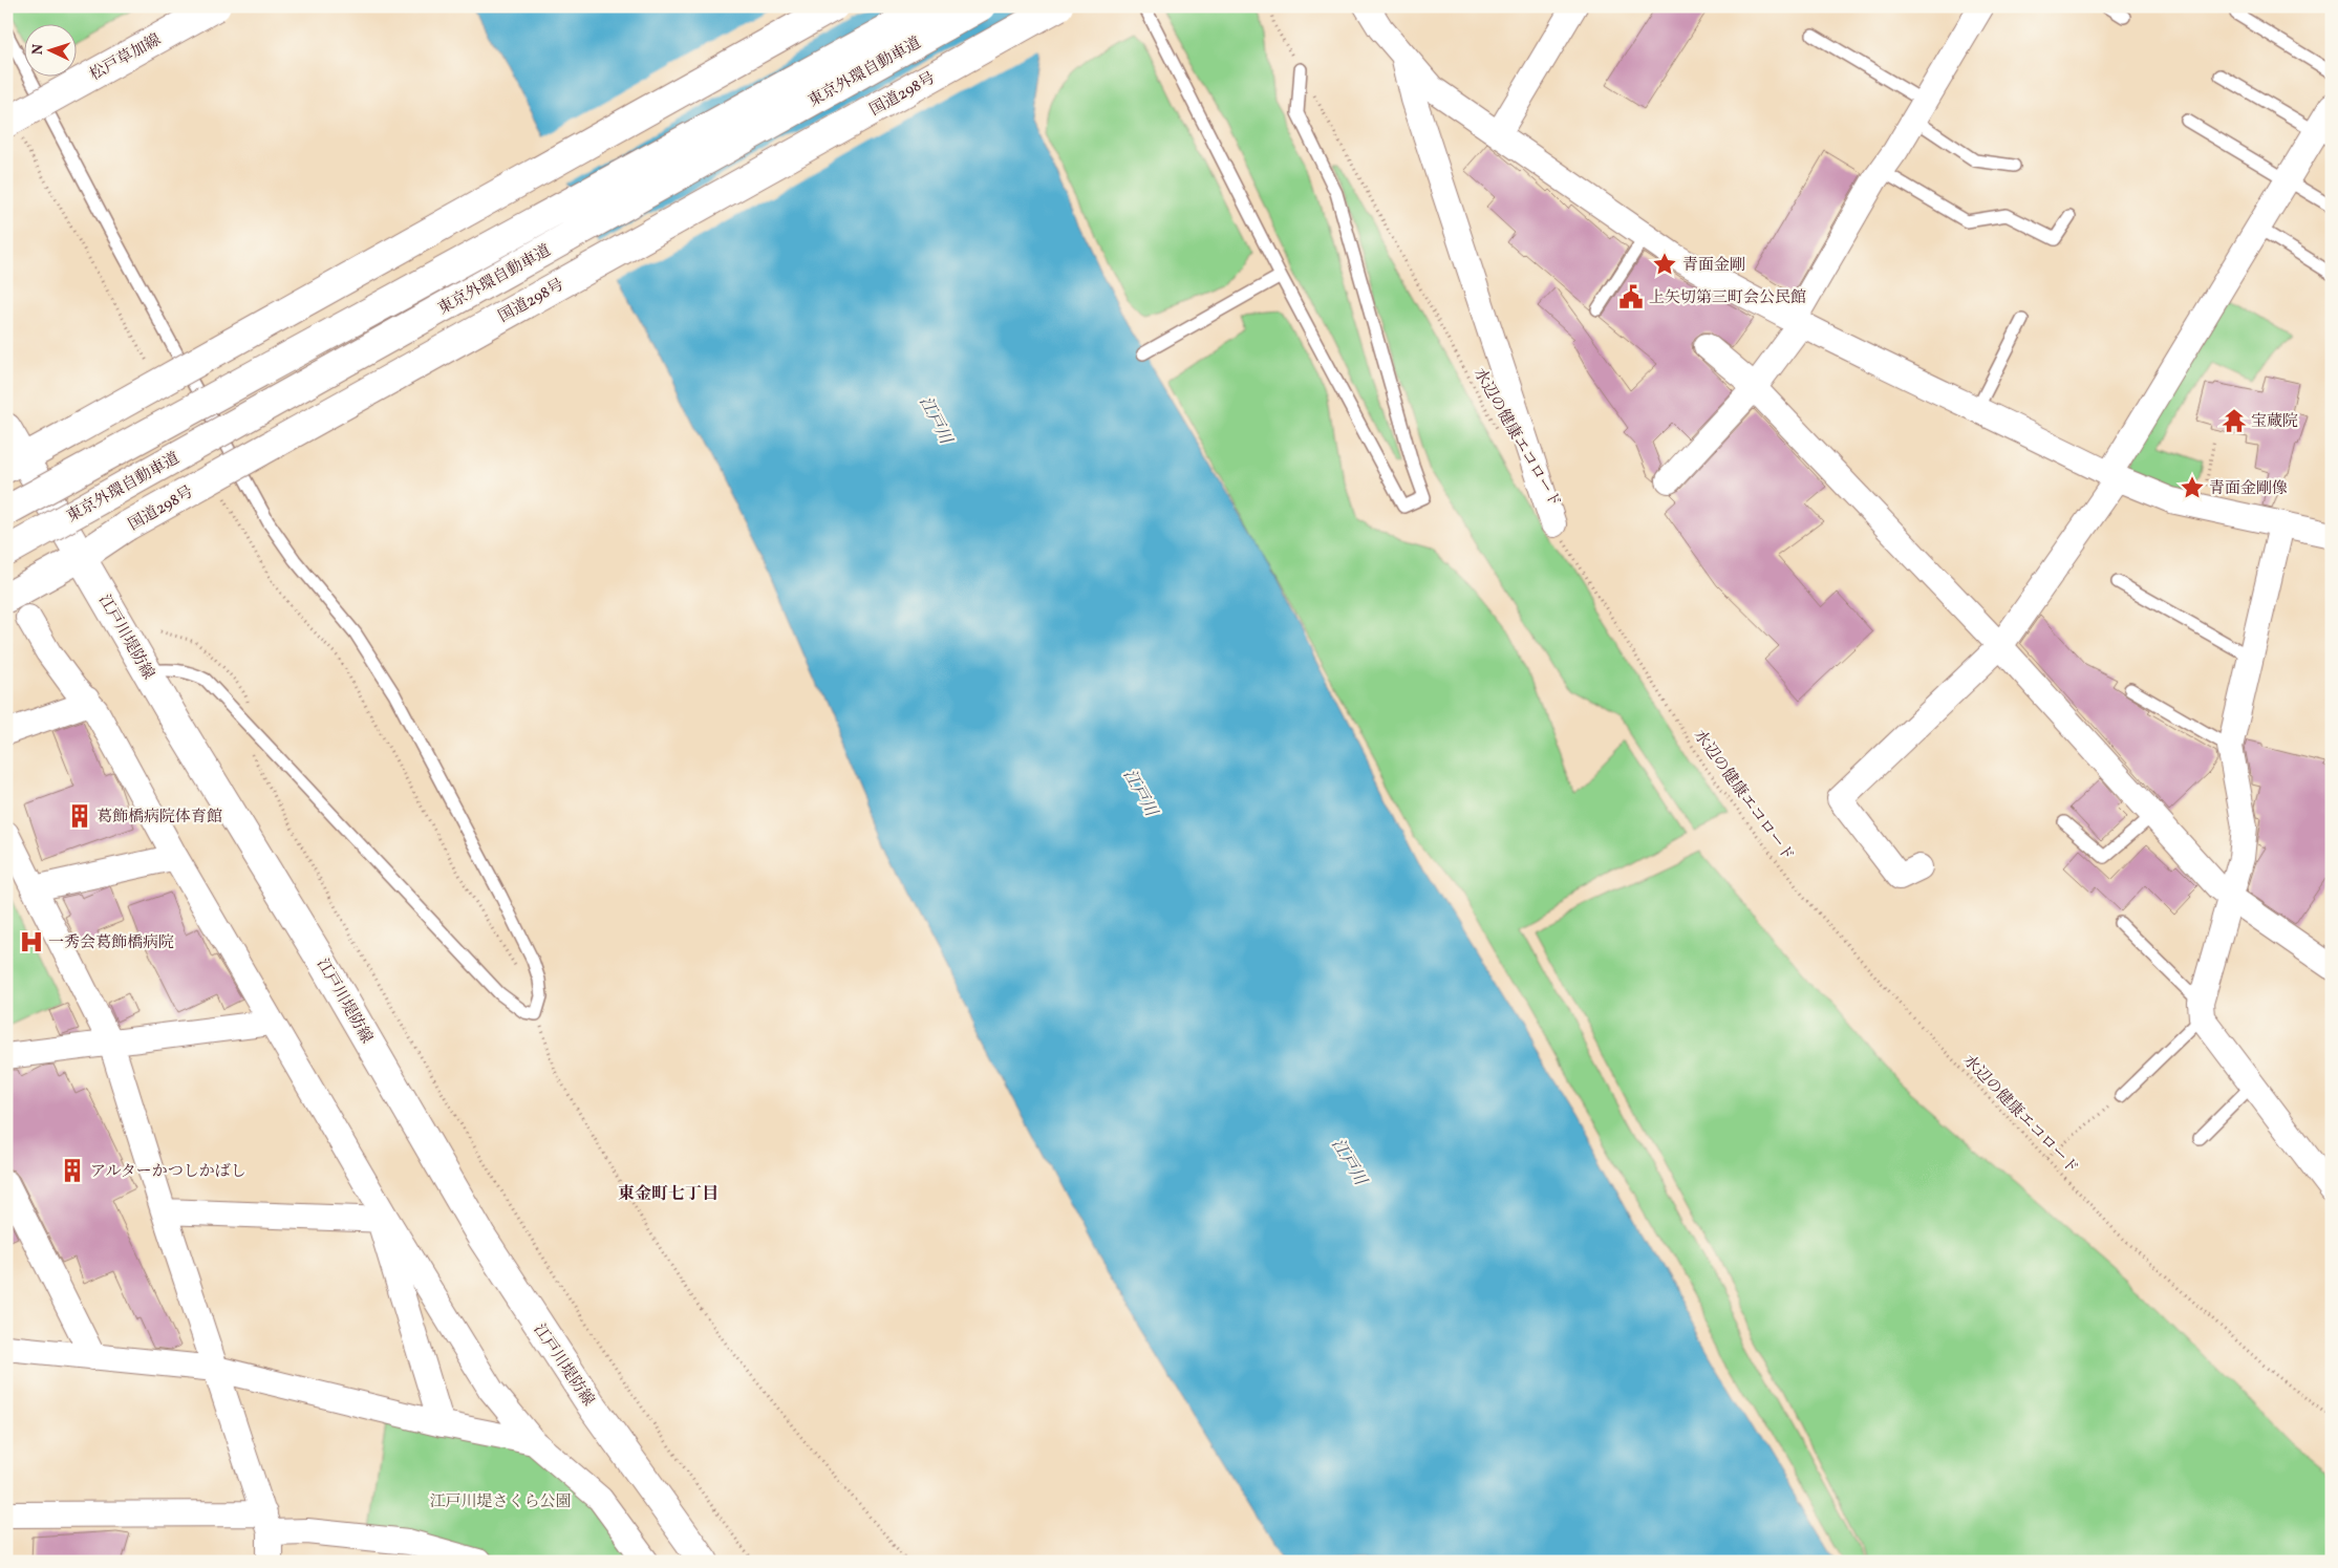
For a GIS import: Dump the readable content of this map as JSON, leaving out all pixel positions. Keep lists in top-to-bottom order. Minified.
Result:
{"streets":{"main road":["松戸草加線","東京外環自動車道","国道298号","江戸川堤防線"],"path":["水辺の健康エコロード"]},"crossings":[["国道298号","江戸川堤防線"]],"districts":["東金町七丁目"],"water":["江戸川"],"parks":["江戸川堤さくら公園"],"places":{"place":["青面金剛","青面金剛像"],"public building":["上矢切第三町会公民館"],"temple":["宝蔵院"],"building":["葛飾橋病院体育館","アルターかつしかばし"],"hospital":["一秀会葛飾橋病院"]},"north":"left"}
